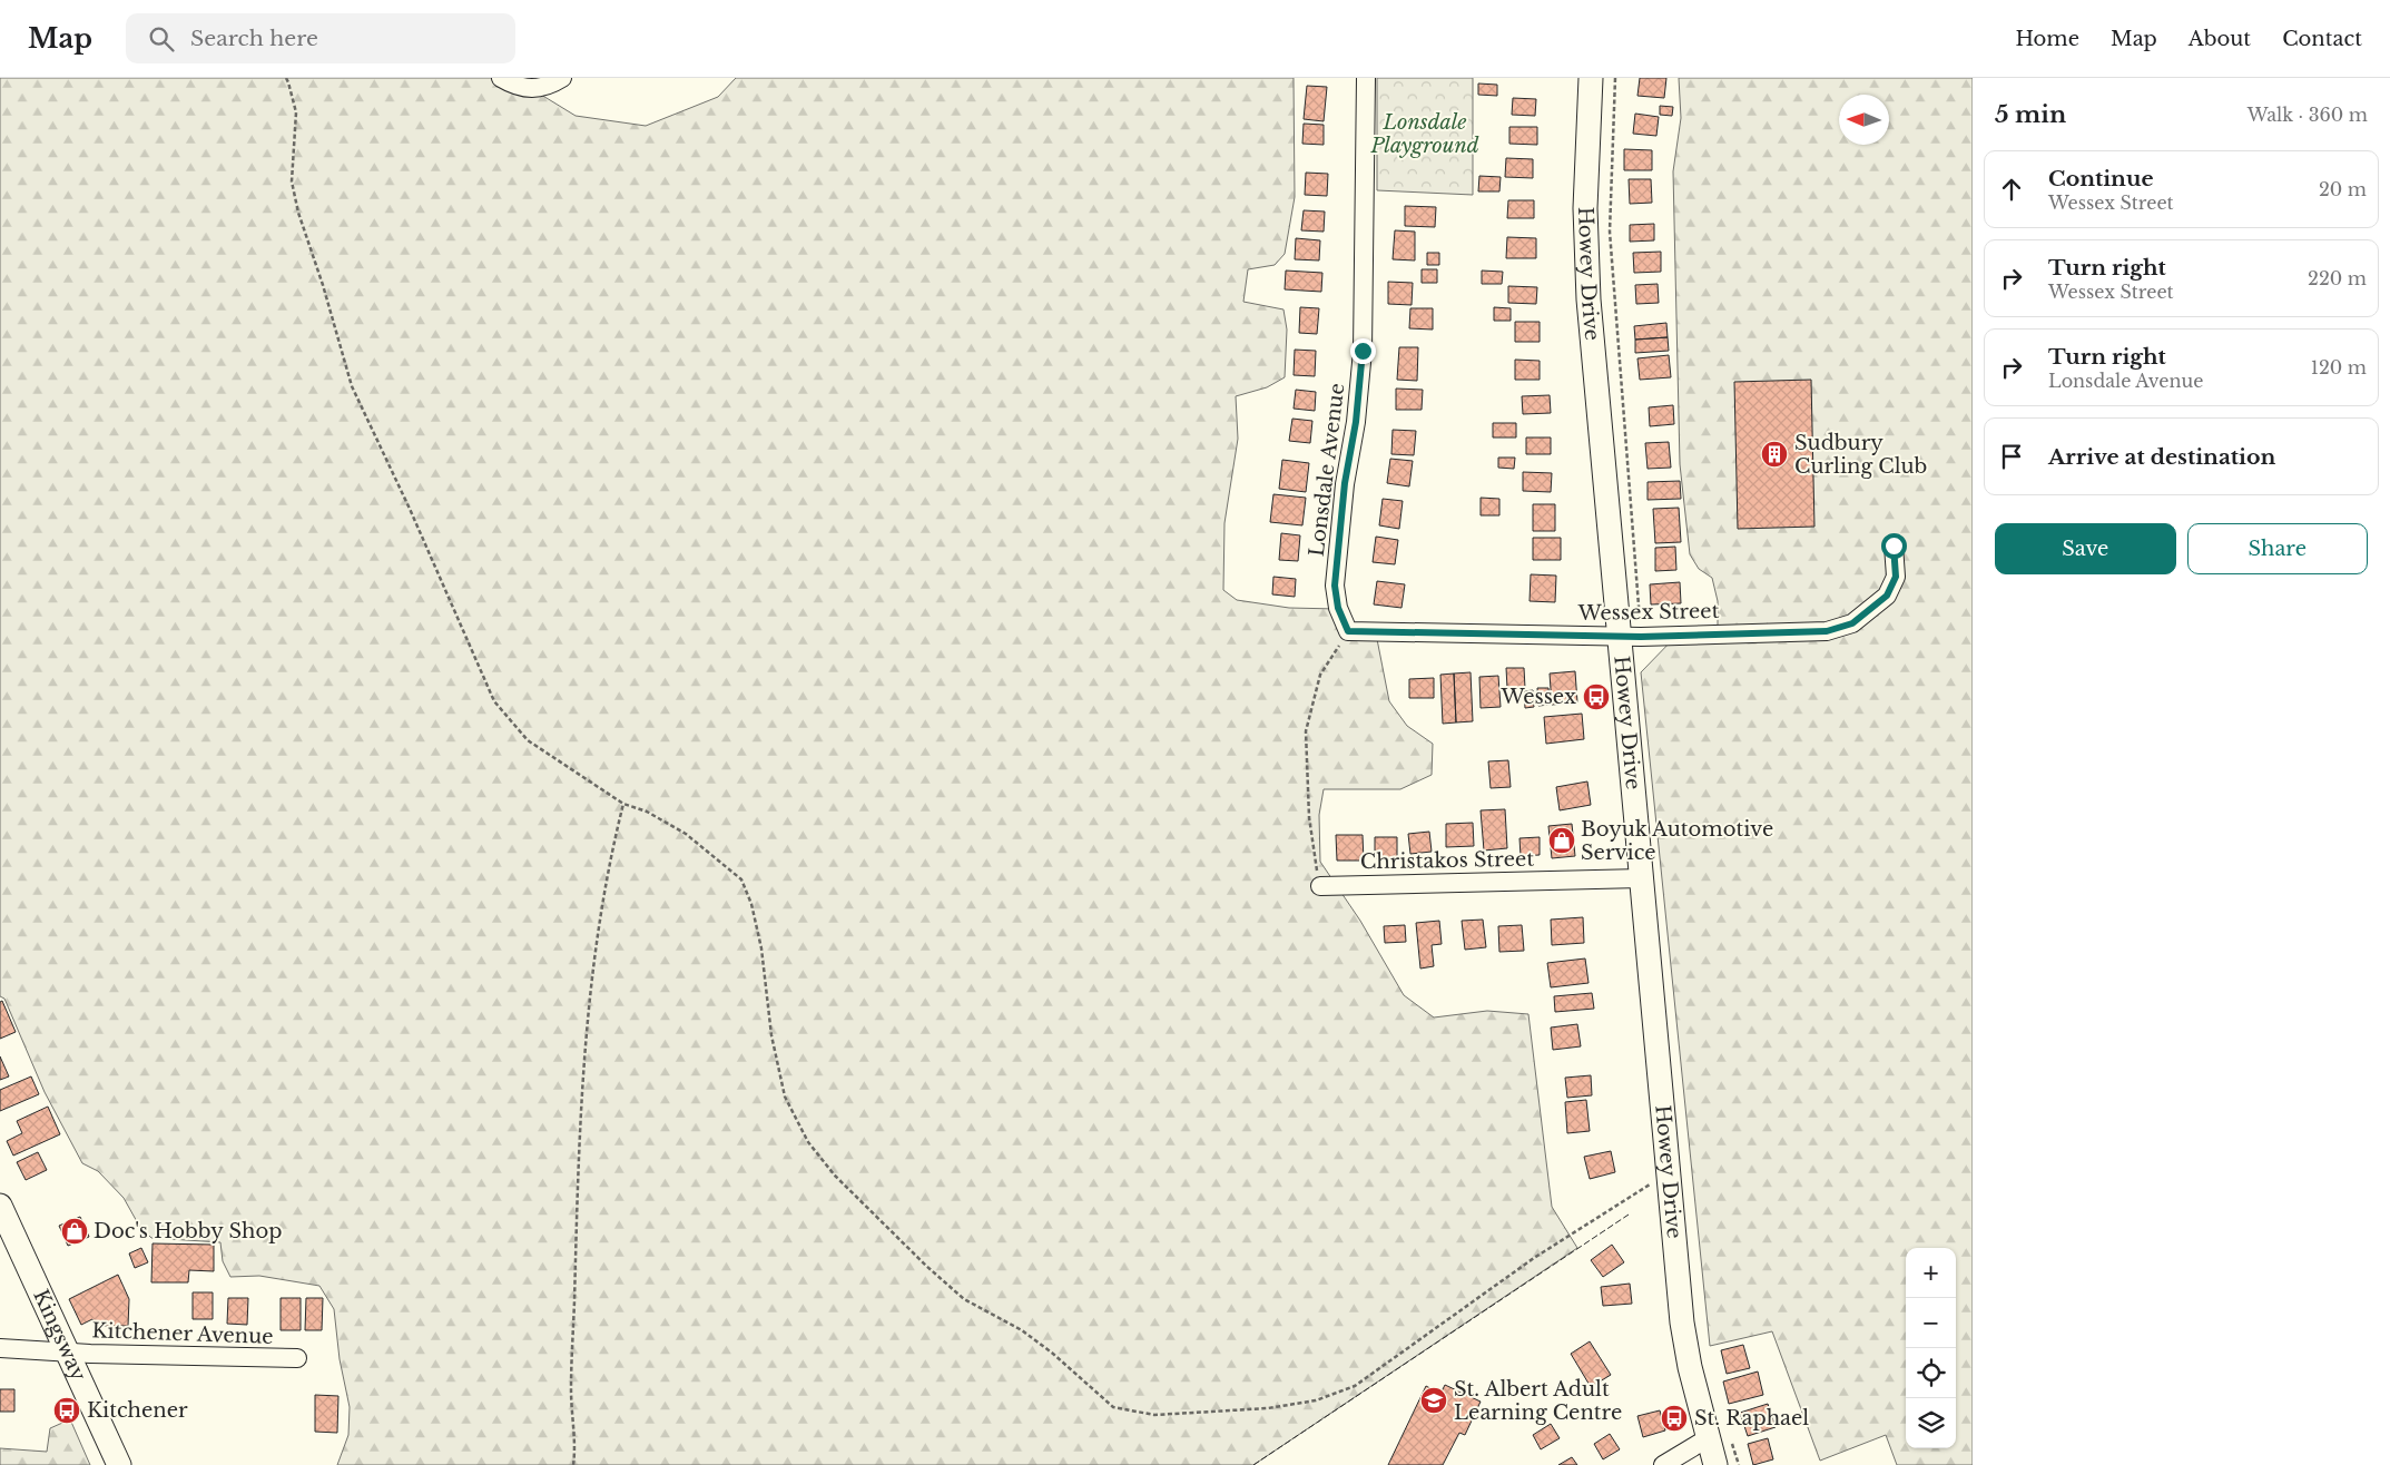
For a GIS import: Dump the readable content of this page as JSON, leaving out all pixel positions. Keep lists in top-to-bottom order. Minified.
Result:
{"streets":{"main road":["Howey Drive","Kingsway"],"street":["Lonsdale Avenue","Wessex Street","Christakos Street","Kitchener Avenue"]},"crossings":[["Howey Drive","Wessex Street"],["Howey Drive","Christakos Street"],["Lonsdale Avenue","Wessex Street"],["Kitchener Avenue","Kingsway"]],"parks":["Lonsdale Playground"],"places":{"building":["Sudbury Curling Club"],"bus stop":["Wessex","Kitchener","St. Raphael"],"shop":["Boyuk Automotive Service","Doc's Hobby Shop"],"school or university":["St. Albert Adult Learning Centre"]},"north":"left","page":{"header":"Map","search":"Search here","nav":["Home","Map","About","Contact"],"heading":["5 min","Walk · 360 m"],"list":[["Continue","Wessex Street","20 m"],["Turn right","Wessex Street","220 m"],["Turn right","Lonsdale Avenue","120 m"],"Arrive at destination"],"buttons":["Save","Share"],"map_buttons":["+","−"]}}
